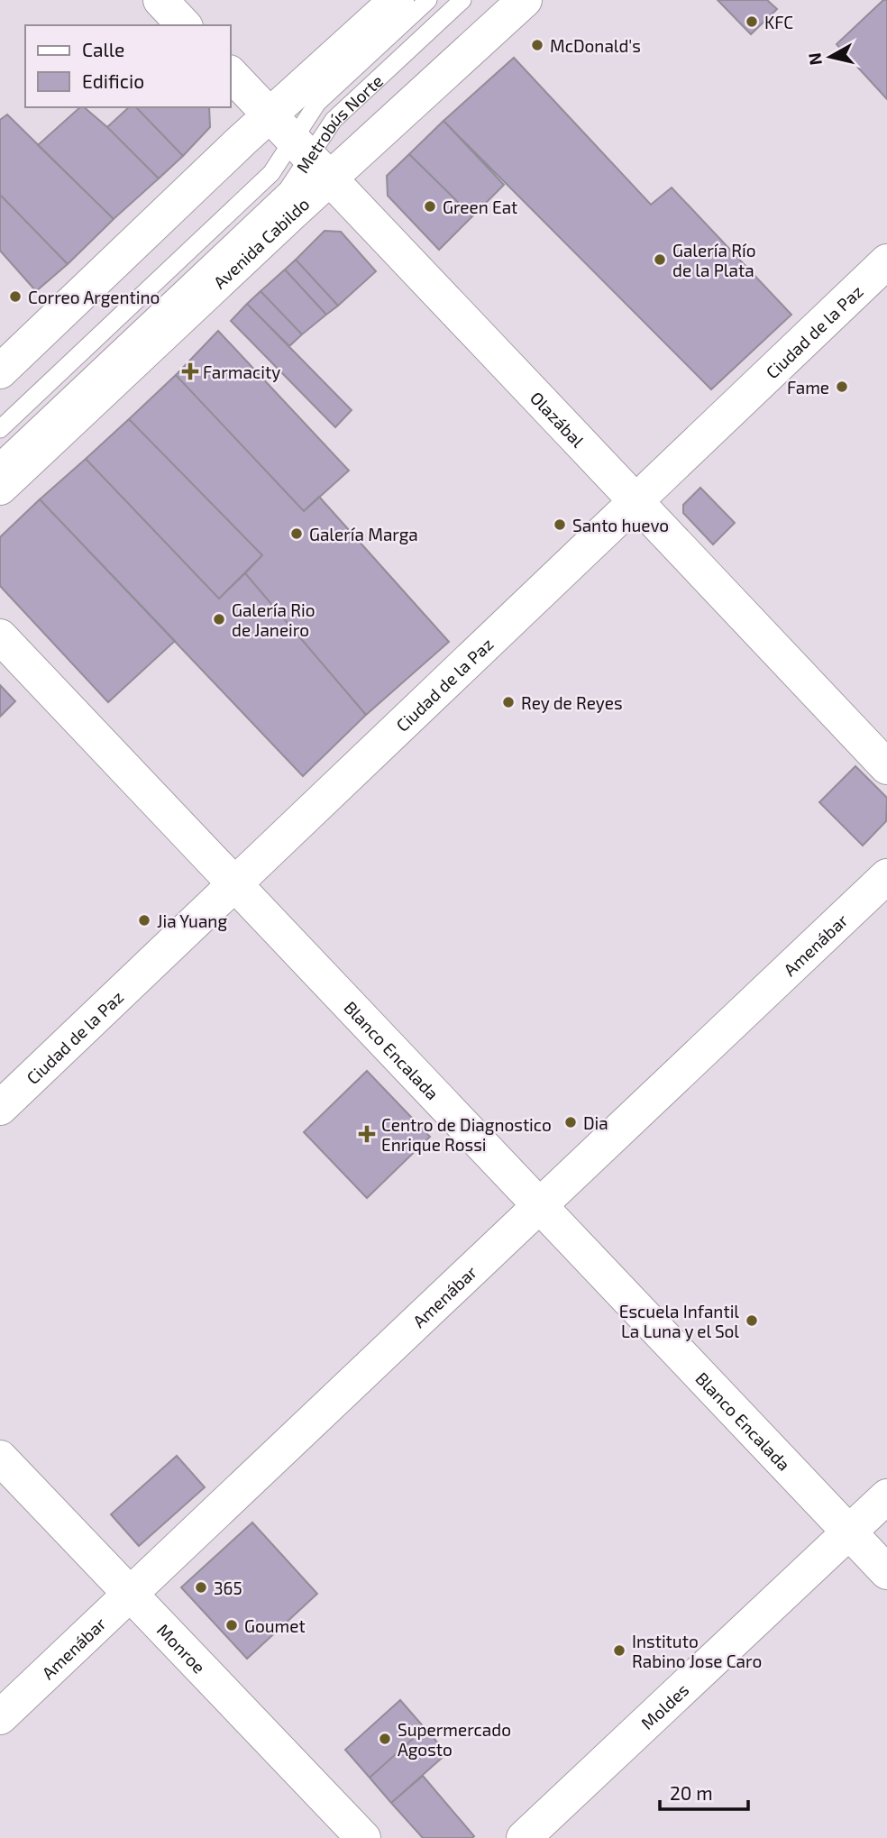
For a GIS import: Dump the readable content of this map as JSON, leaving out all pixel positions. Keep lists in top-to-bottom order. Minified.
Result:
{"streets":{"street":["Avenida Cabildo","Ciudad de la Paz","Olazábal","Amenábar","Blanco Encalada","Monroe","Moldes"],"lane":["Metrobús Norte"]},"crossings":[["Metrobús Norte","Avenida Cabildo"],["Metrobús Norte","Olazábal"],["Avenida Cabildo","Olazábal"],["Ciudad de la Paz","Olazábal"],["Ciudad de la Paz","Blanco Encalada"],["Amenábar","Blanco Encalada"],["Amenábar","Monroe"],["Blanco Encalada","Moldes"]],"places":{"other":["KFC","McDonald's","Green Eat","Galería Río de la Plata","Correo Argentino","Fame","Santo huevo","Galería Marga","Galería Rio de Janeiro","Rey de Reyes","Jia Yuang","Dia","Escuela Infantil La Luna y el Sol","365","Goumet","Instituto Rabino Jose Caro","Supermercado Agosto"],"health":["Farmacity","Centro de Diagnostico Enrique Rossi"]},"legend":["Calle","Edificio"],"scale_bar":"20 m","north":"left"}
